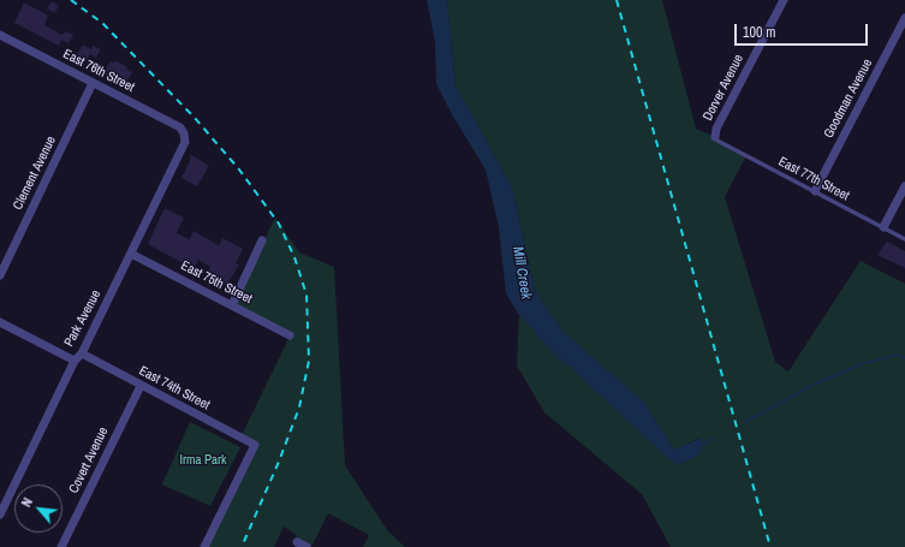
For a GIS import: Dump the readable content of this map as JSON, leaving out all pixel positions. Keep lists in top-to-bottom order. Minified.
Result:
{"streets":{"street":["East 76th Street","Dorver Avenue","Goodman Avenue","Clement Avenue","East 75th Street","Park Avenue","East 74th Street","Covert Avenue"],"lane":["East 77th Street"]},"crossings":[["East 76th Street","Clement Avenue"],["East 76th Street","Park Avenue"],["Dorver Avenue","East 77th Street"],["Goodman Avenue","East 77th Street"],["East 75th Street","Park Avenue"],["Park Avenue","East 74th Street"],["East 74th Street","Covert Avenue"]],"water":["Mill Creek"],"parks":["Irma Park"],"scale_bar":"100 m","north":"top left"}
